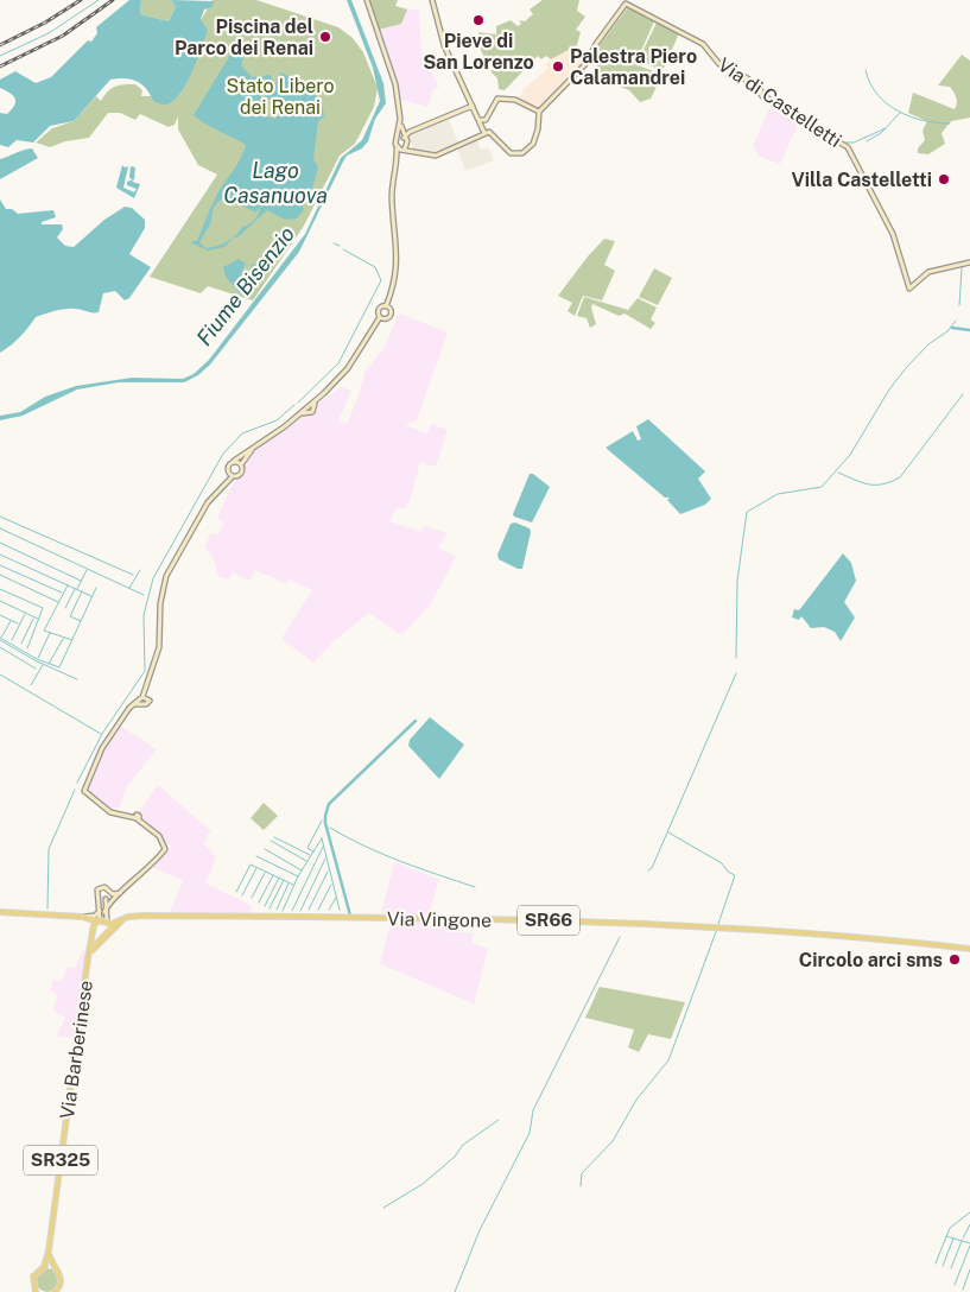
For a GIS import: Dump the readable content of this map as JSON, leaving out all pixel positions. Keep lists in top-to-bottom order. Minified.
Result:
{"streets":{"main road":["Via di Castelletti","Via Vingone","SR66","Via Barberinese","SR325"]},"crossings":[["Via Vingone","SR66"],["Via Vingone","Via Barberinese"],["SR66","Via Barberinese"]],"water":["Lago Casanuova","Fiume Bisenzio"],"parks":["Stato Libero dei Renai"],"places":["Pieve di San Lorenzo","Piscina del Parco dei Renai","Palestra Piero Calamandrei","Villa Castelletti","Circolo arci sms"]}
